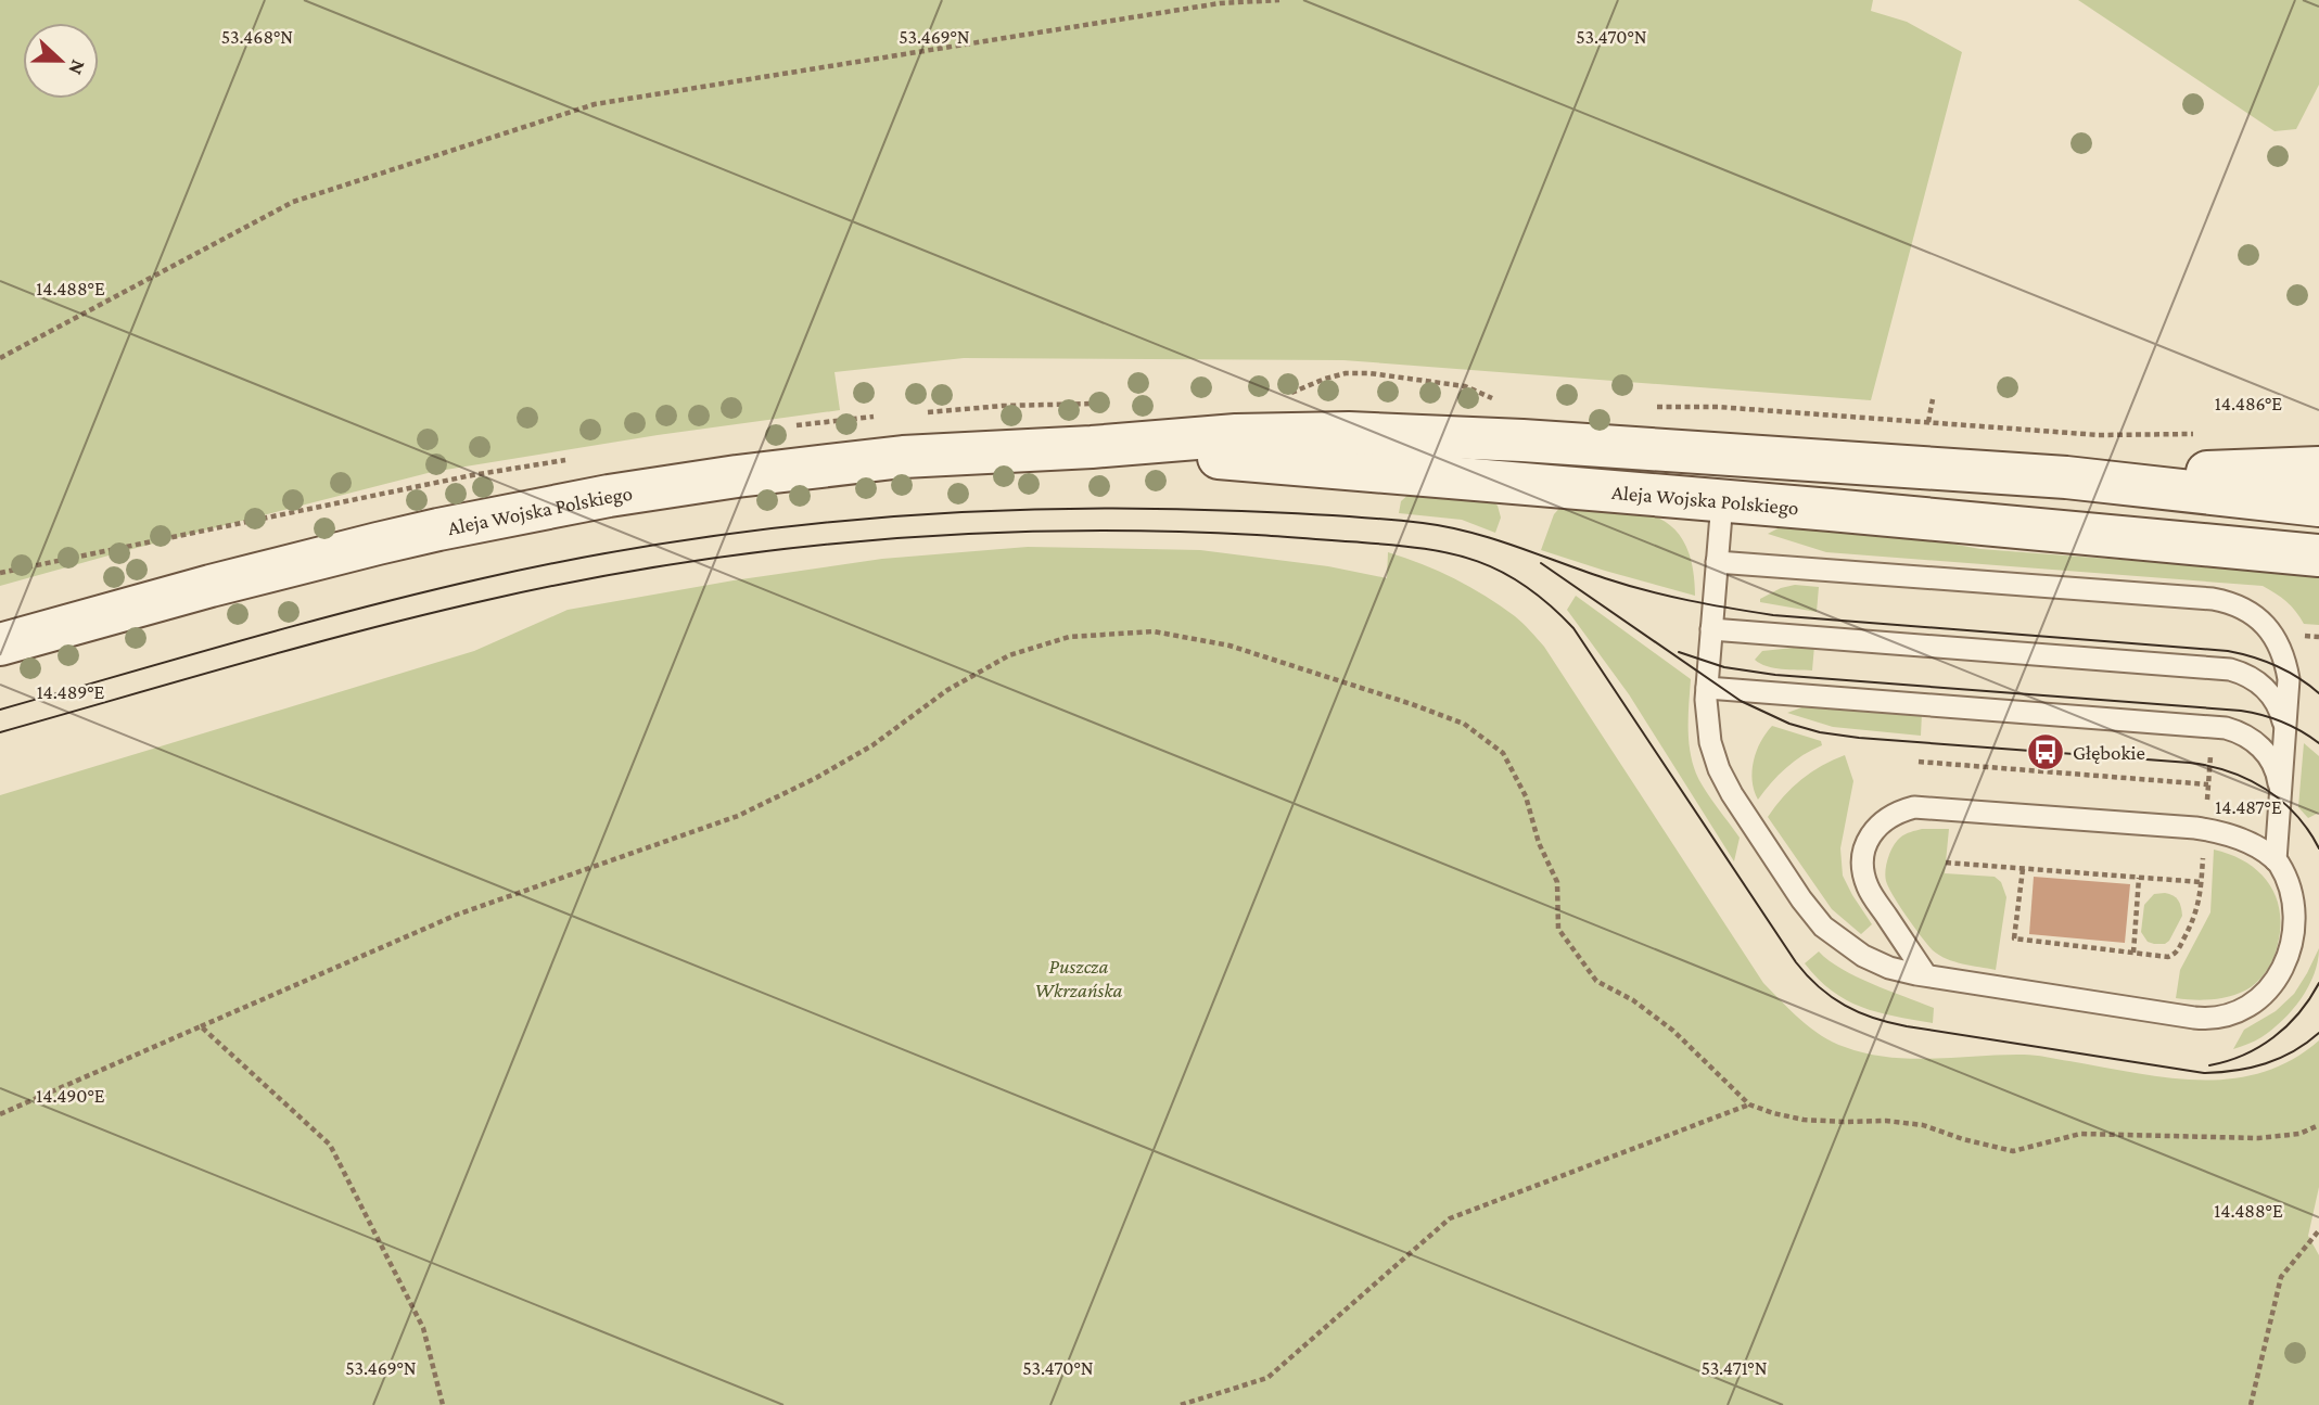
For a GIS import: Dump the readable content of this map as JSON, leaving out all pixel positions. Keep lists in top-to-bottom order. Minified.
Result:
{"streets":{"main road":["Aleja Wojska Polskiego"]},"parks":["Puszcza Wkrzańska"],"places":{"bus stop":["Głębokie"]},"north":"right","coordinates":["53.468°N","53.469°N","53.470°N","14.488°E","14.486°E","14.489°E","14.487°E","14.490°E","53.471°N"]}
